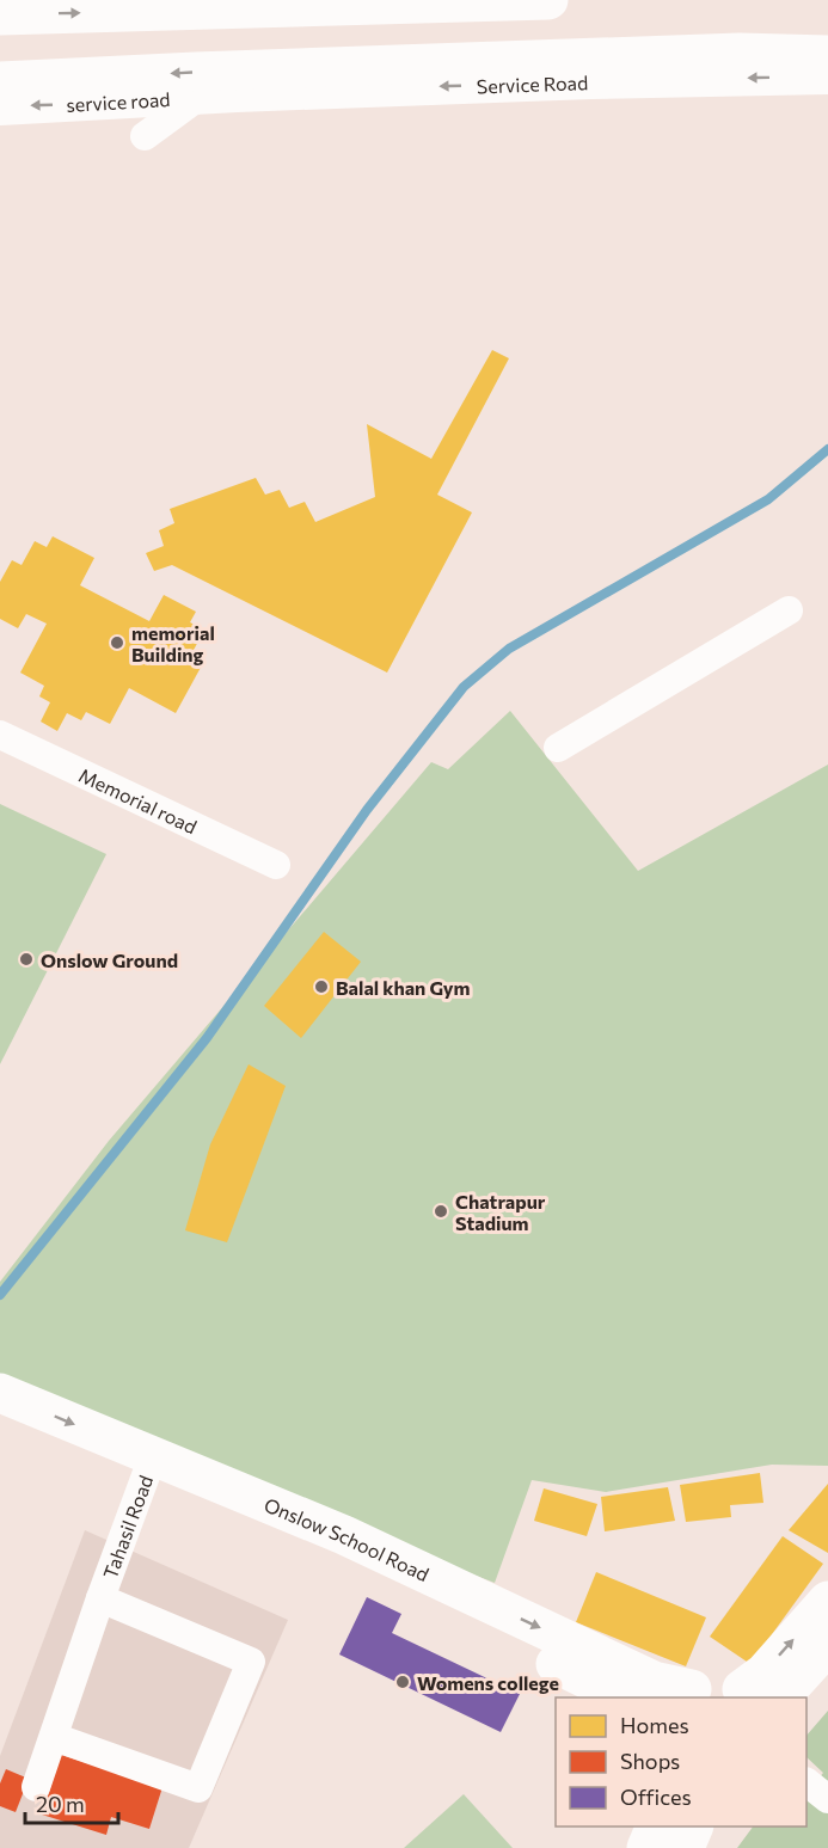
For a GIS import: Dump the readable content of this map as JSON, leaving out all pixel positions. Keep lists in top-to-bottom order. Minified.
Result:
{"streets":{"main road":["Onslow School Road"],"street":["Service Road","service road","Memorial road","Tahasil Road"]},"crossings":[["Service Road","service road"],["Tahasil Road","Onslow School Road"]],"one_way":["Service Road","service road"],"places":["memorial Building","Onslow Ground","Balal khan Gym","Chatrapur Stadium","Womens college"],"legend":["Homes","Shops","Offices"],"scale_bar":"20 m"}
